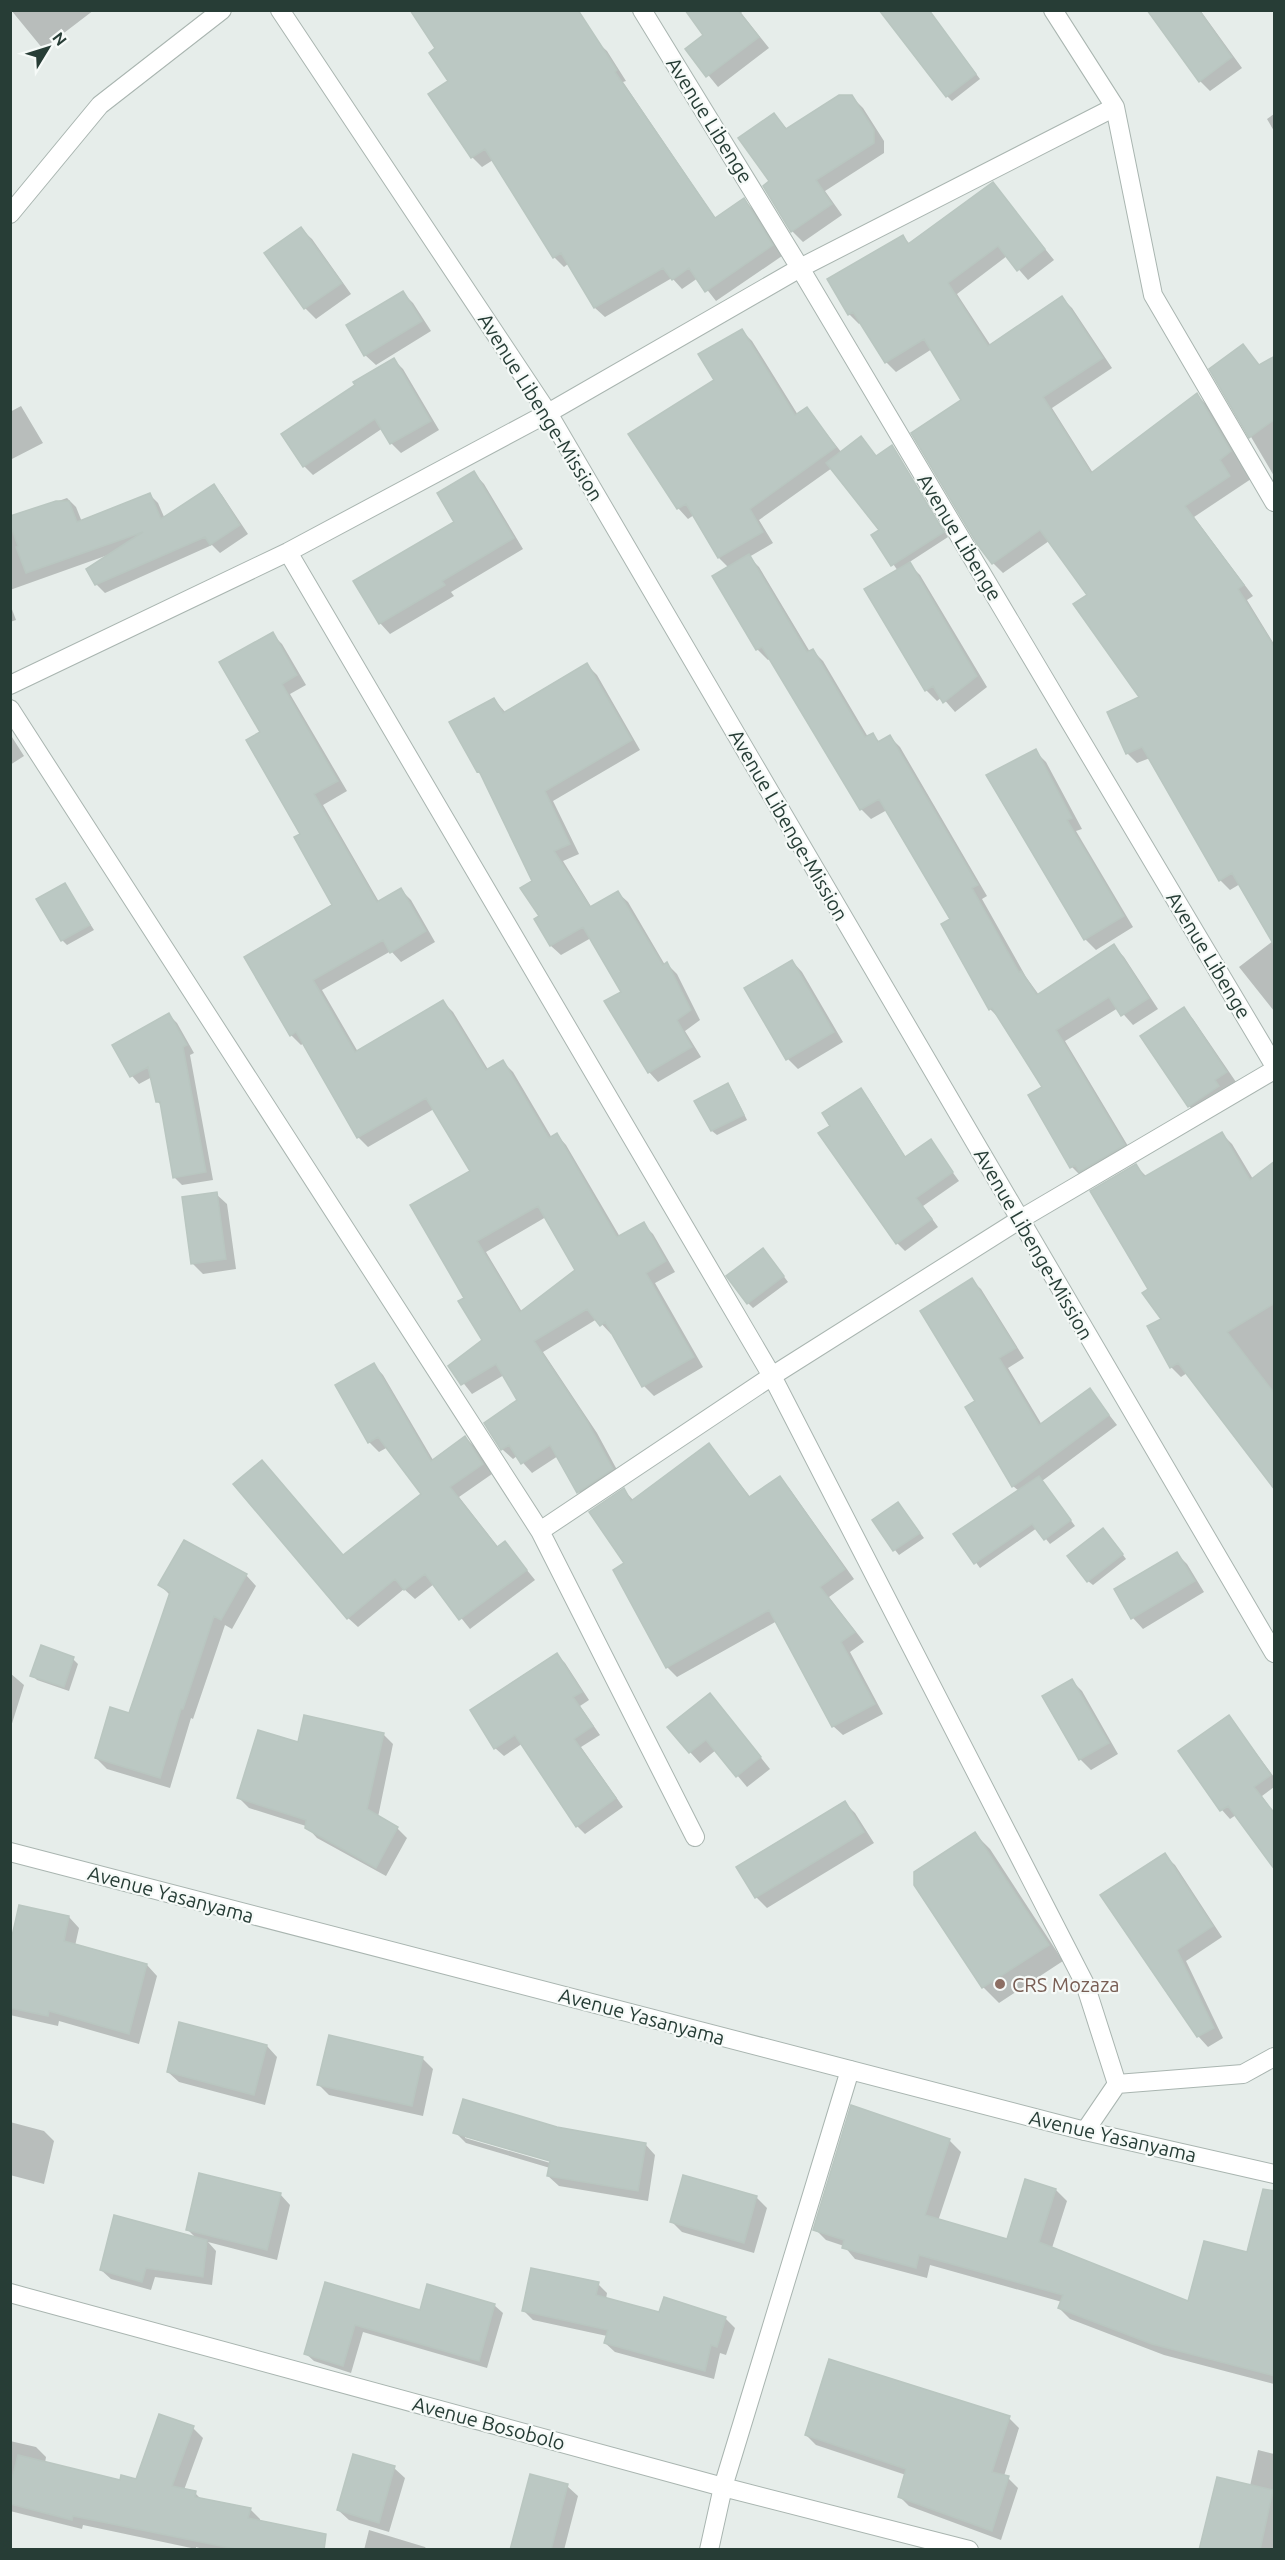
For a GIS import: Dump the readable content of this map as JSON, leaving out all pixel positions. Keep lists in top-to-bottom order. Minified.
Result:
{"streets":{"street":["Avenue Libenge","Avenue Libenge-Mission","Avenue Yasanyama","Avenue Bosobolo"]},"places":["CRS Mozaza"],"north":"top right"}
